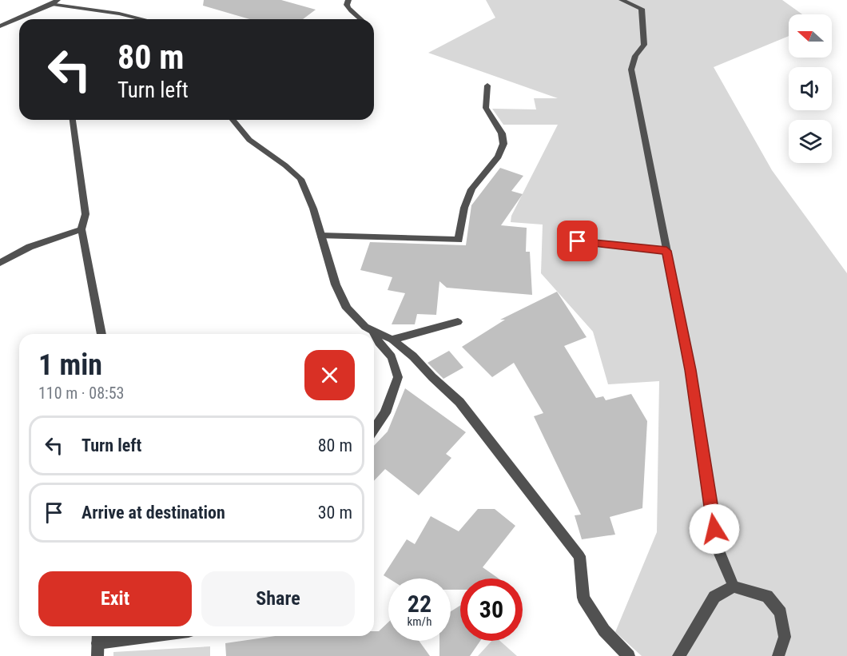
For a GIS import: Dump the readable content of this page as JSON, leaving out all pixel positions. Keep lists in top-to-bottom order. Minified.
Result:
{"north":"left","page":{"turn":["80 m","Turn left"],"heading":["1 min","110 m · 08:53"],"list":[{"name":"Turn left","value":"80 m"},{"name":"Arrive at destination","value":"30 m"}],"buttons":["Exit","Share"],"speed":"22 km/h","limit":"30"}}
